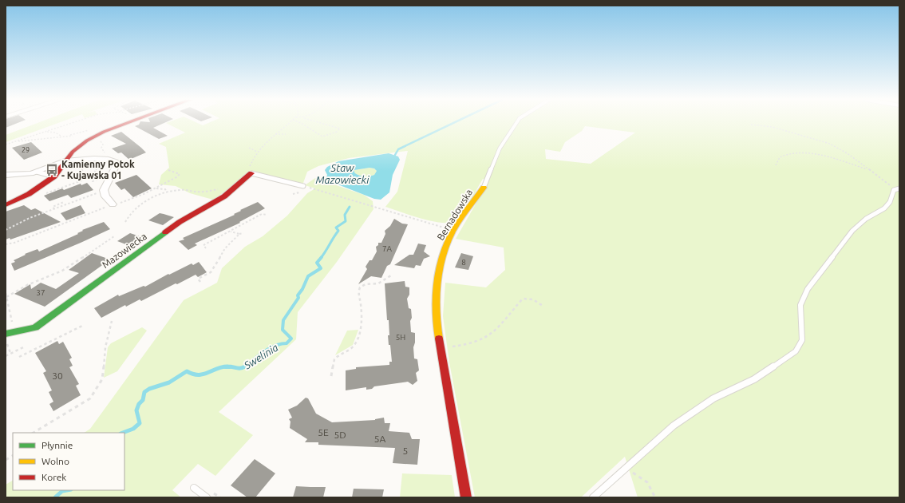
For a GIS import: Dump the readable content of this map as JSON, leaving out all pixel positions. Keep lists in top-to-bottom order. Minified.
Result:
{"streets":{"street":["Bernadowska","Mazowiecka"]},"water":["Staw Mazowiecki","Swelinia"],"places":{"bus stop":["Kamienny Potok - Kujawska 01"]},"house_numbers":["29","7A","8","37","5H","30","5E","5D","5A","5"],"legend":["Płynnie","Wolno","Korek"]}
